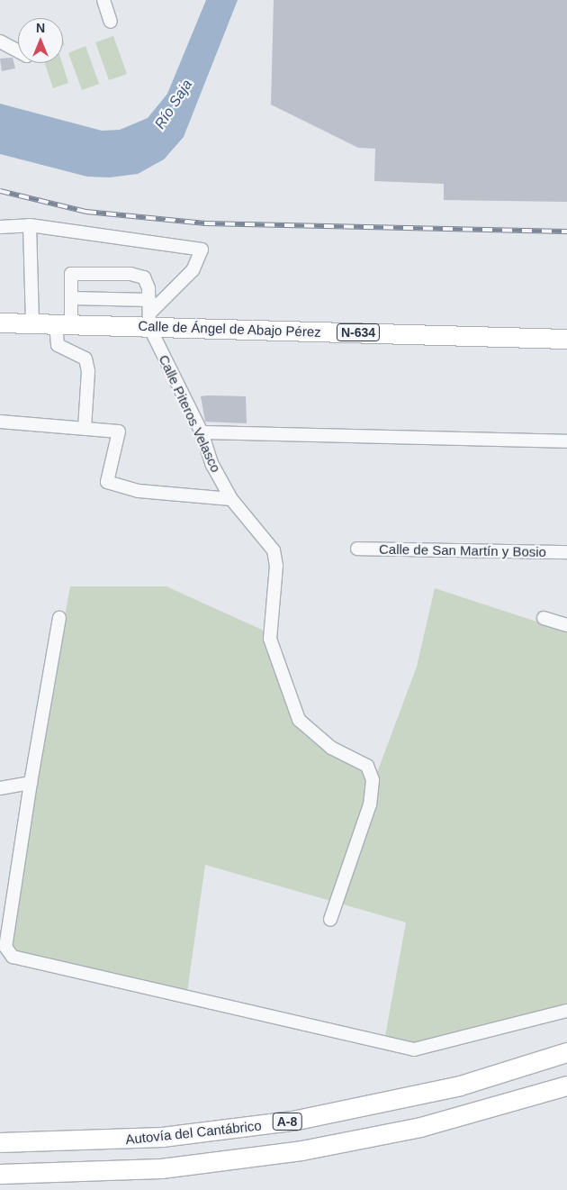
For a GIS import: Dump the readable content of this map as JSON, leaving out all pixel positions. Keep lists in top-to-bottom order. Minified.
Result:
{"streets":{"highway":["Calle de Ángel de Abajo Pérez","N-634","A-8","Autovía del Cantábrico"],"street":["Calle Piteros Velasco","Calle de San Martín y Bosio"]},"crossings":[["Calle de Ángel de Abajo Pérez","Calle Piteros Velasco"]],"water":["Río Saja"],"north":"top"}
